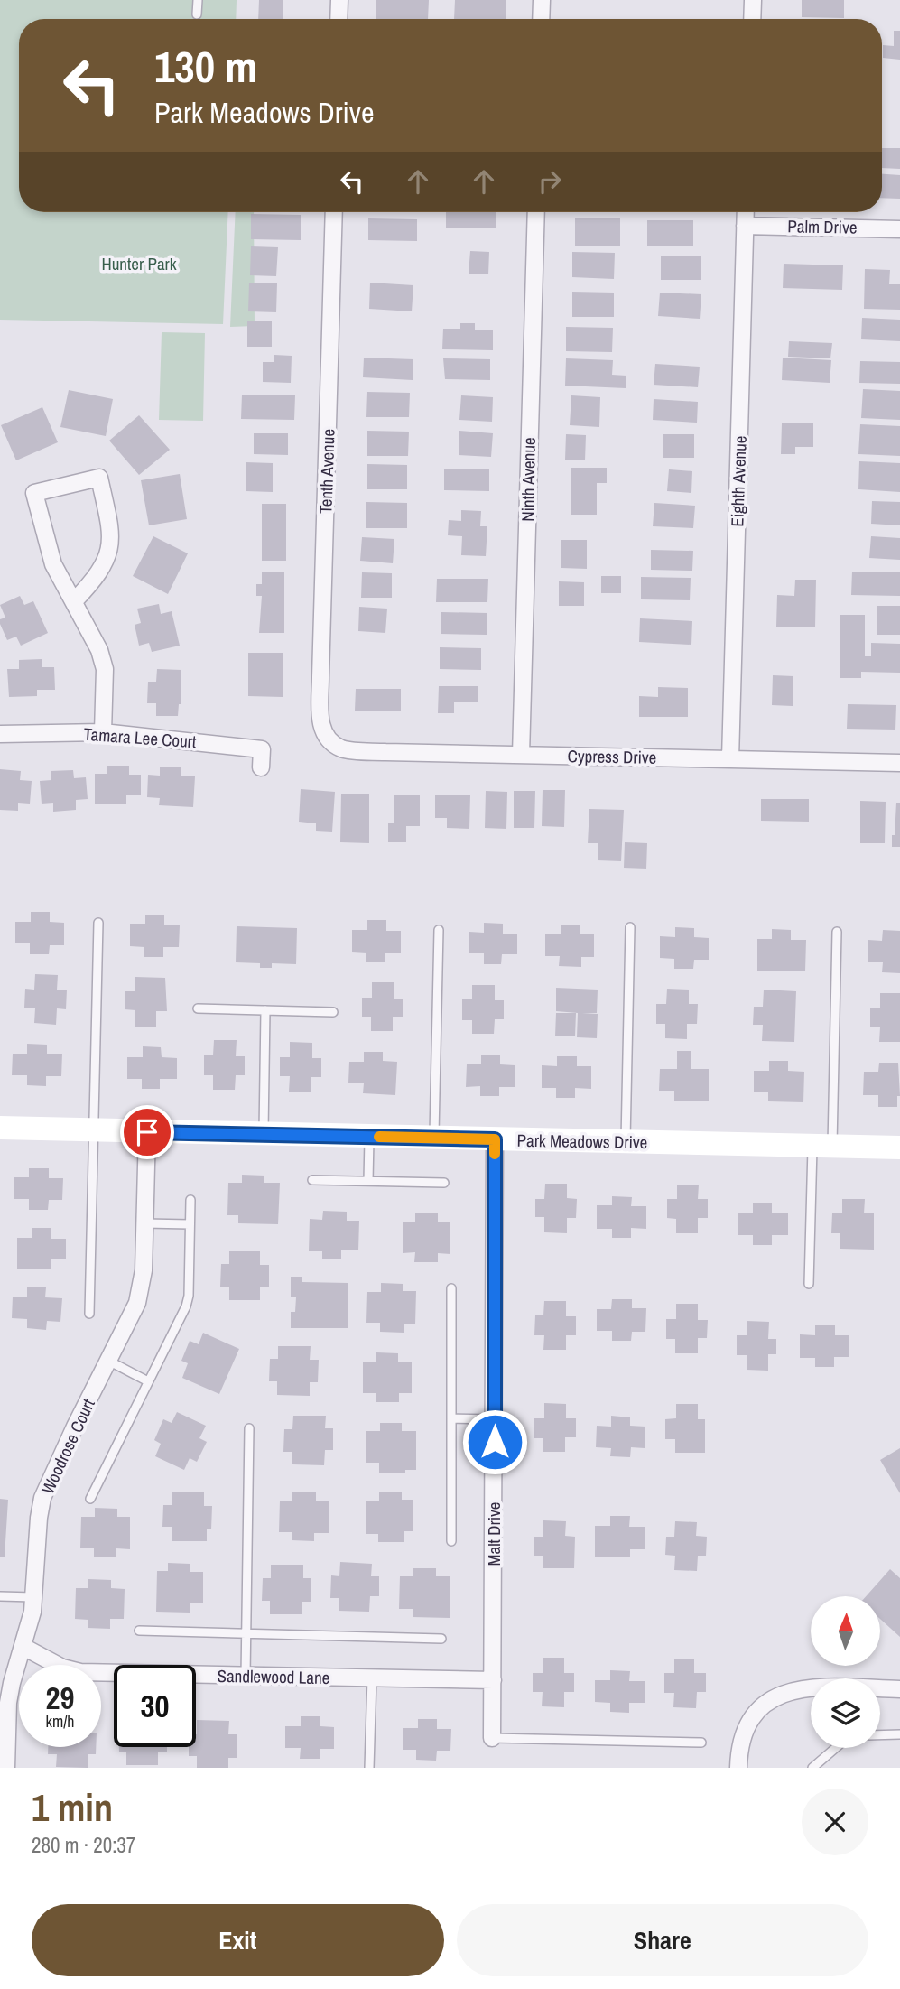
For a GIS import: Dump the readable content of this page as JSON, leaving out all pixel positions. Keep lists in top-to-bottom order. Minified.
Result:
{"streets":{"street":["Palm Drive","Tenth Avenue","Ninth Avenue","Eighth Avenue","Tamara Lee Court","Cypress Drive","Park Meadows Drive","Woodrose Court","Malt Drive","Sandlewood Lane"]},"crossings":[["Palm Drive","Eighth Avenue"],["Tenth Avenue","Cypress Drive"],["Ninth Avenue","Cypress Drive"],["Eighth Avenue","Cypress Drive"],["Park Meadows Drive","Woodrose Court"],["Park Meadows Drive","Malt Drive"],["Woodrose Court","Sandlewood Lane"],["Malt Drive","Sandlewood Lane"]],"parks":["Hunter Park"],"north":"top","page":{"turn":["130 m","Park Meadows Drive"],"speed":"29 km/h","limit":"30","heading":["1 min","280 m · 20:37"],"buttons":["Exit","Share"]}}
